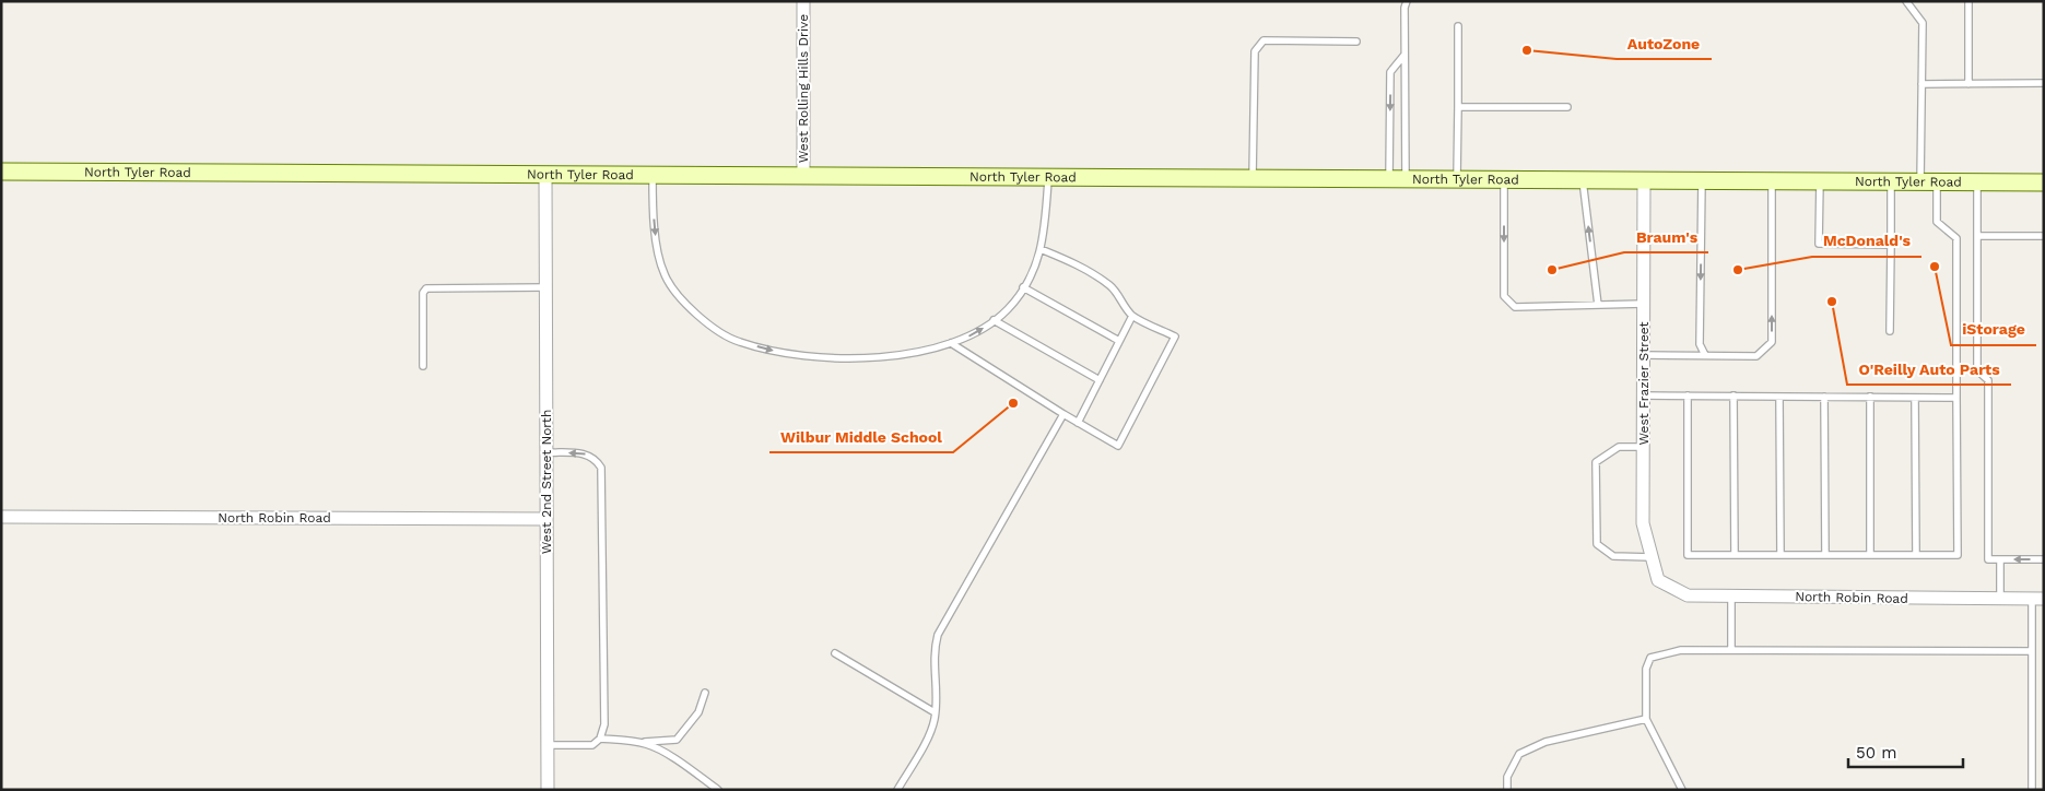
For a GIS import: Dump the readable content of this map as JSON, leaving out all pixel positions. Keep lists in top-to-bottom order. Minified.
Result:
{"streets":{"main road":["North Tyler Road"],"street":["West Rolling Hills Drive","West Frazier Street","West 2nd Street North","North Robin Road"]},"crossings":[["West Rolling Hills Drive","North Tyler Road"],["North Tyler Road","West Frazier Street"],["North Tyler Road","West 2nd Street North"],["West Frazier Street","North Robin Road"],["West 2nd Street North","North Robin Road"]],"places":["AutoZone","iStorage","Braum's","McDonald's","O'Reilly Auto Parts","Wilbur Middle School"],"scale_bar":"50 m"}
